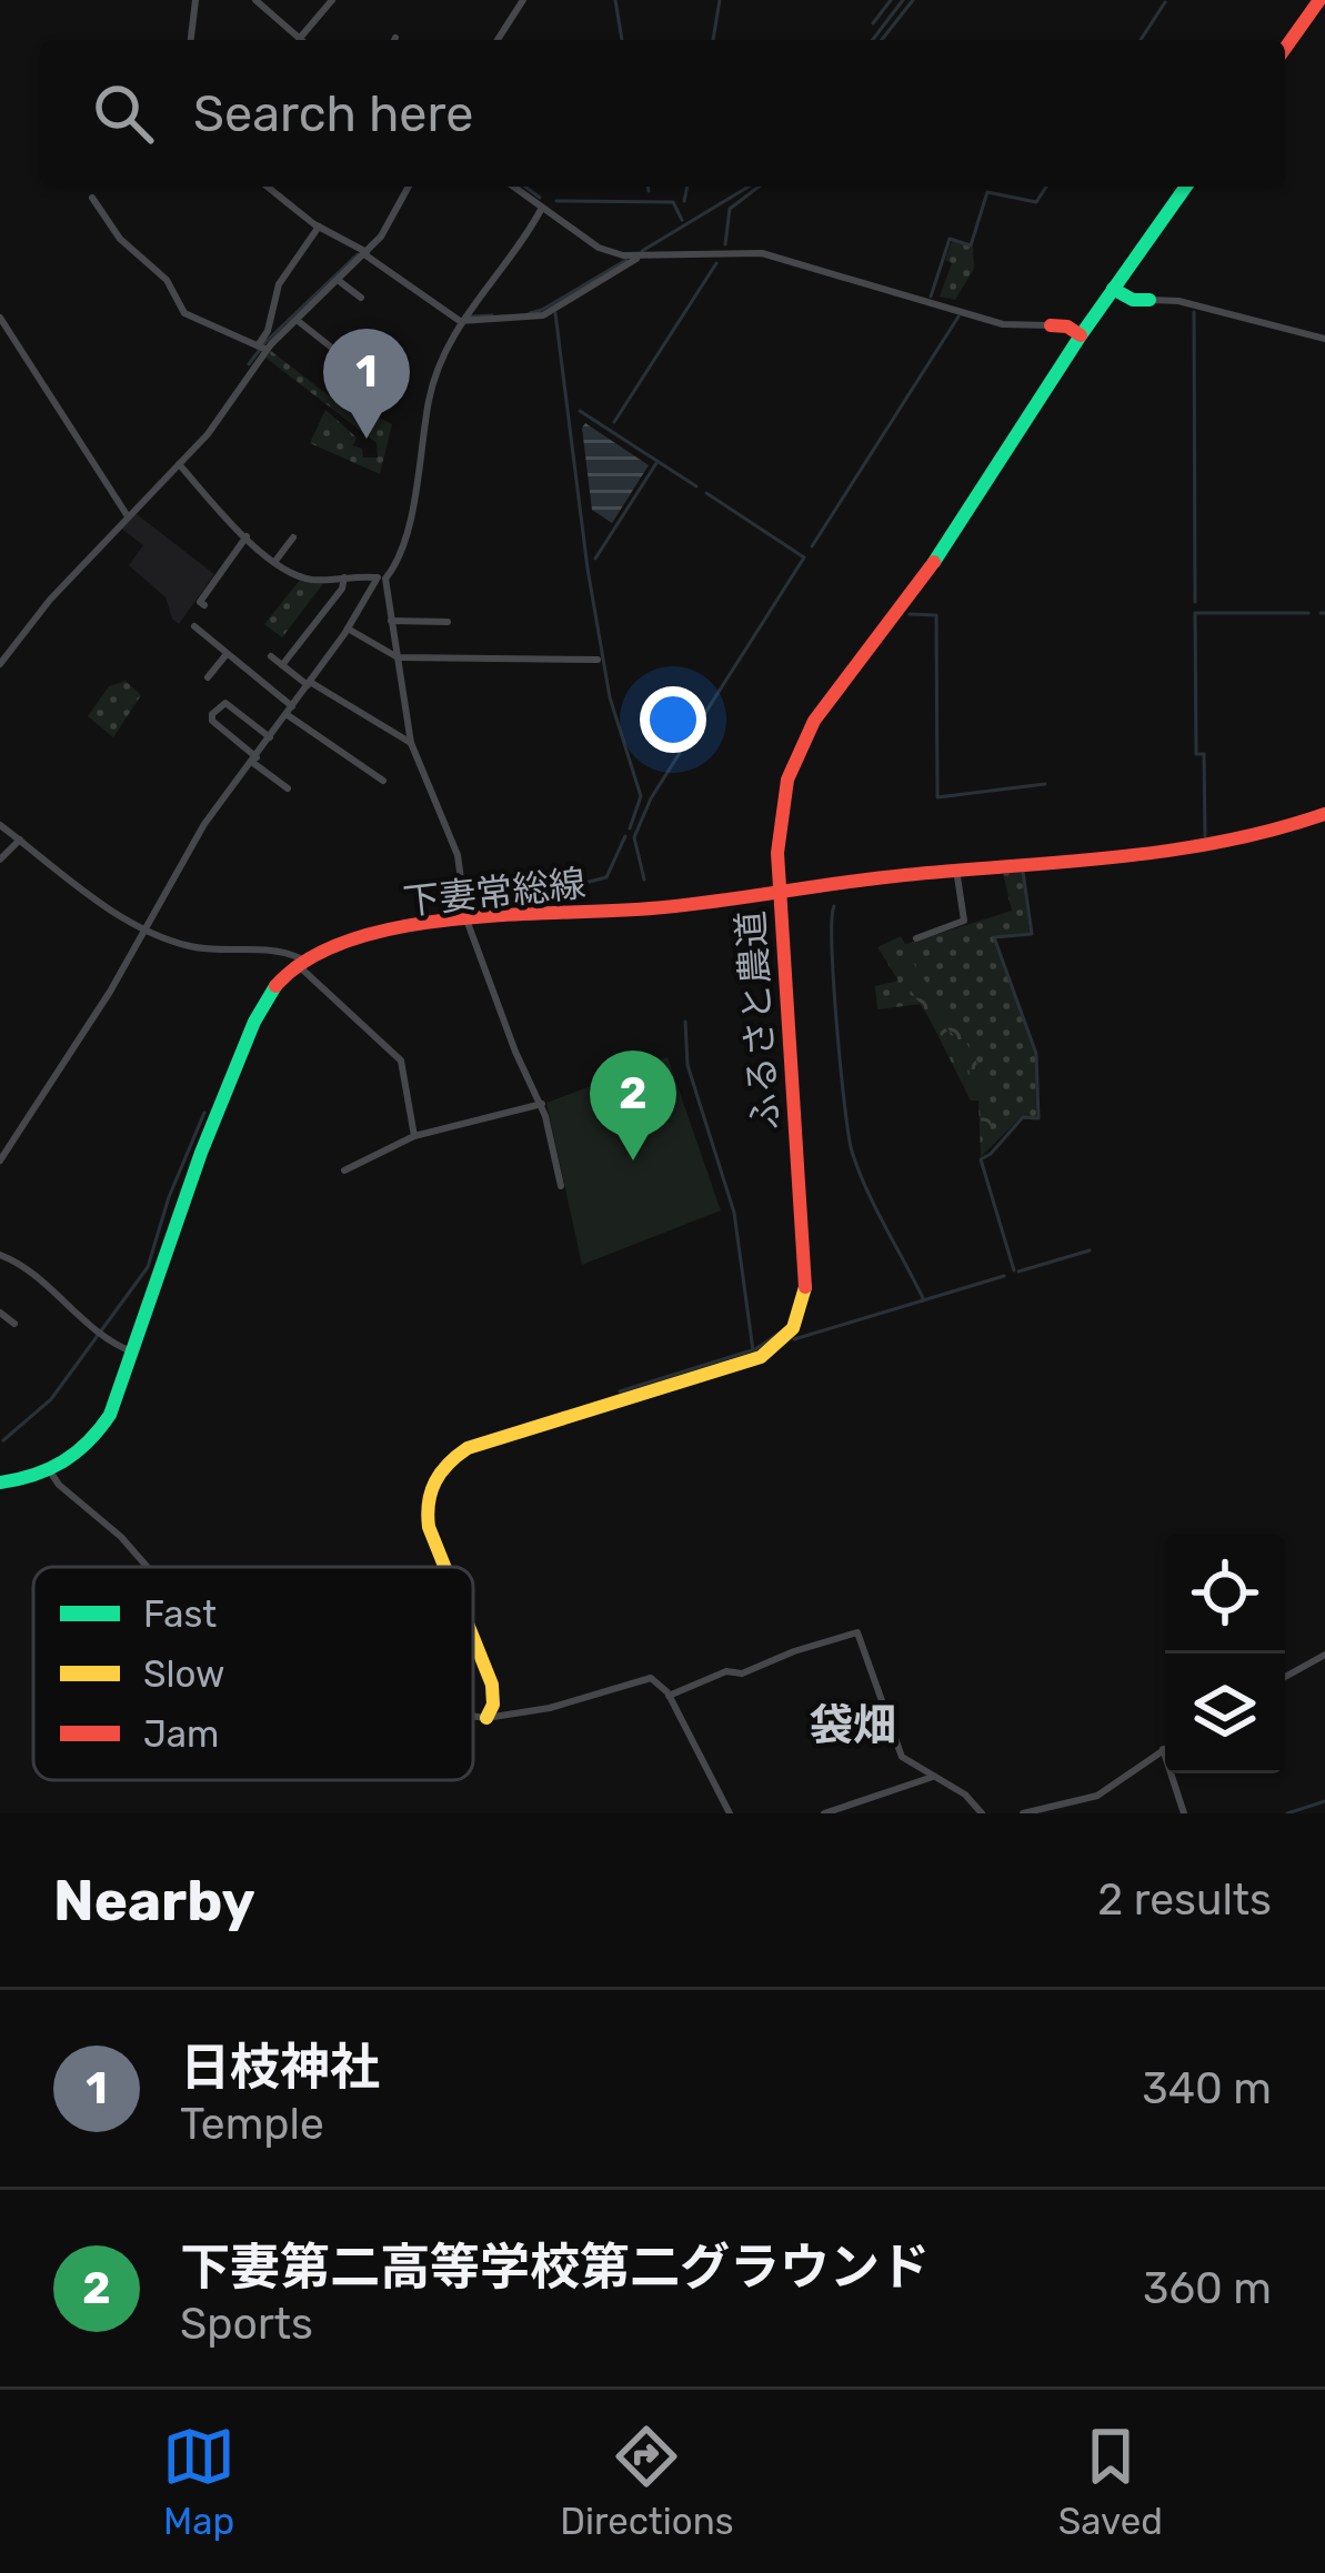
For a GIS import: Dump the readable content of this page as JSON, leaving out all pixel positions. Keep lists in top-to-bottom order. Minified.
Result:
{"streets":{"street":["下妻常総線","ふるさと農道"]},"crossings":[["下妻常総線","ふるさと農道"]],"districts":["袋畑"],"legend":["Fast","Slow","Jam"],"page":{"search":"Search here","pins":["1","2"],"heading":["Nearby","2 results"],"list":[{"mark":"1","name":"日枝神社","note":"Temple","value":"340 m"},{"mark":"2","name":"下妻第二高等学校第二グラウンド","note":"Sports","value":"360 m"}],"nav":["Map","Directions","Saved"]}}
